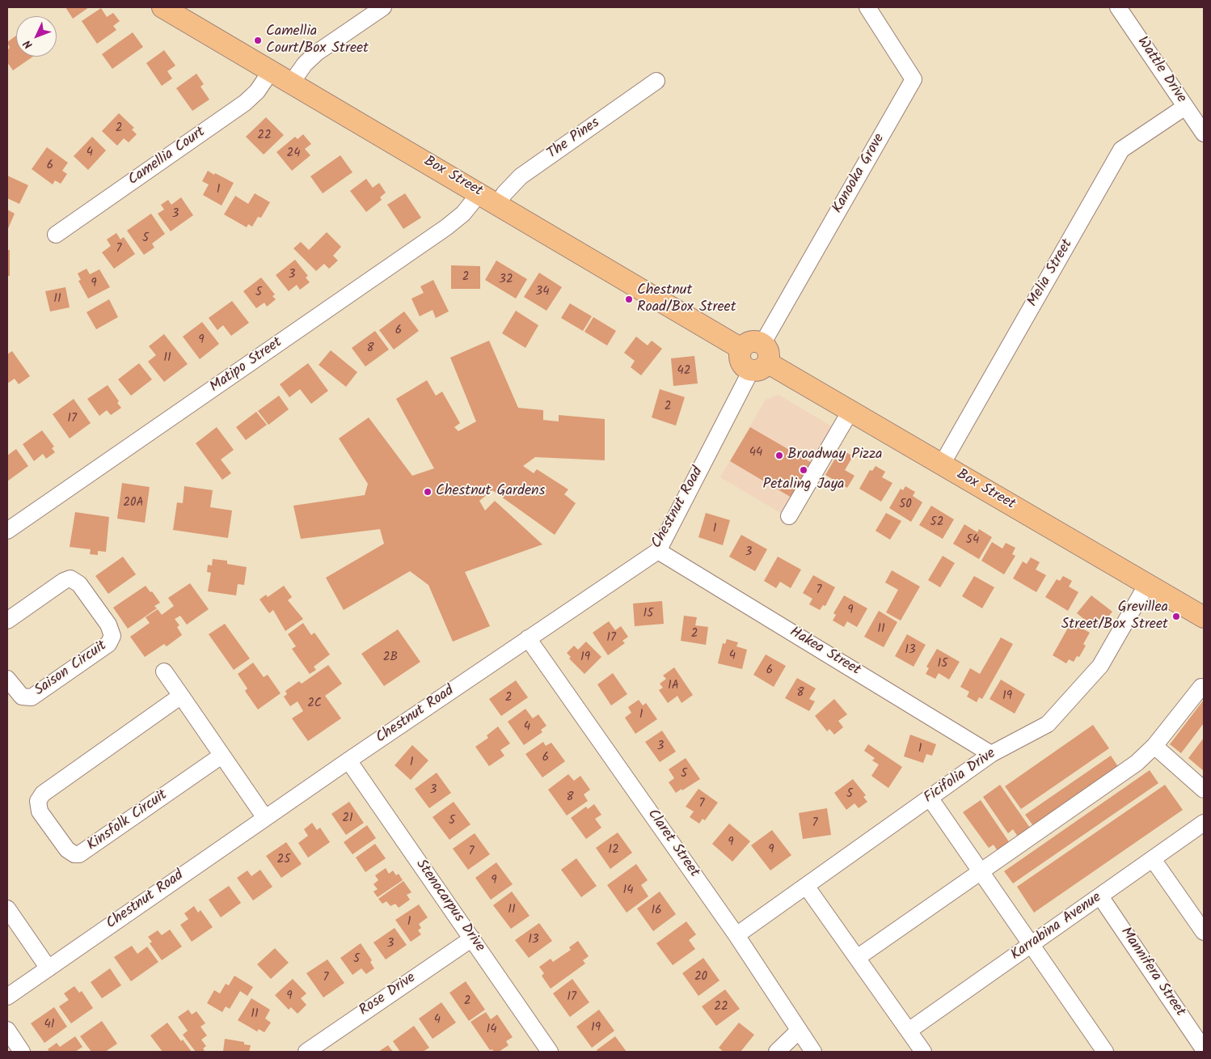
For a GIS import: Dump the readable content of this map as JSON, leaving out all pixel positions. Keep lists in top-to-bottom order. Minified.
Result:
{"streets":{"main road":["Box Street"],"street":["Wattle Drive","The Pines","Camellia Court","Kanooka Grove","Melia Street","Matipo Street","Chestnut Road","Hakea Street","Saison Circuit","Ficifolia Drive","Kinsfolk Circuit","Claret Street","Stenocarpus Drive","Karrabina Avenue","Mannifera Street","Rose Drive"]},"crossings":[["Wattle Drive","Melia Street"],["The Pines","Box Street"],["Camellia Court","Box Street"],["Kanooka Grove","Box Street"],["Kanooka Grove","Chestnut Road"],["Box Street","Melia Street"],["Box Street","Matipo Street"],["Box Street","Chestnut Road"],["Box Street","Ficifolia Drive"],["Chestnut Road","Hakea Street"],["Chestnut Road","Claret Street"],["Chestnut Road","Stenocarpus Drive"],["Hakea Street","Ficifolia Drive"],["Ficifolia Drive","Claret Street"],["Stenocarpus Drive","Rose Drive"],["Karrabina Avenue","Mannifera Street"]],"places":["Camellia Court/Box Street","Chestnut Road/Box Street","Broadway Pizza","Petaling Jaya","Chestnut Gardens","Grevillea Street/Box Street"],"house_numbers":["2","22","4","24","6","1","3","5","7","3","2","32","9","34","5","11","6","9","8","11","42","2","17","44","20A","50","52","1","54","3","7","9","15","11","2","17","13","4","2B","19","15","6","1A","8","19","2","2C","1","4","3","1","6","1","5","3","5","8","7","21","5","7","9","12","9","7","25","9","14","11","16","1","13","3","5","20","7","9","17","2","22","11","4","41","19","14"],"north":"bottom left"}
